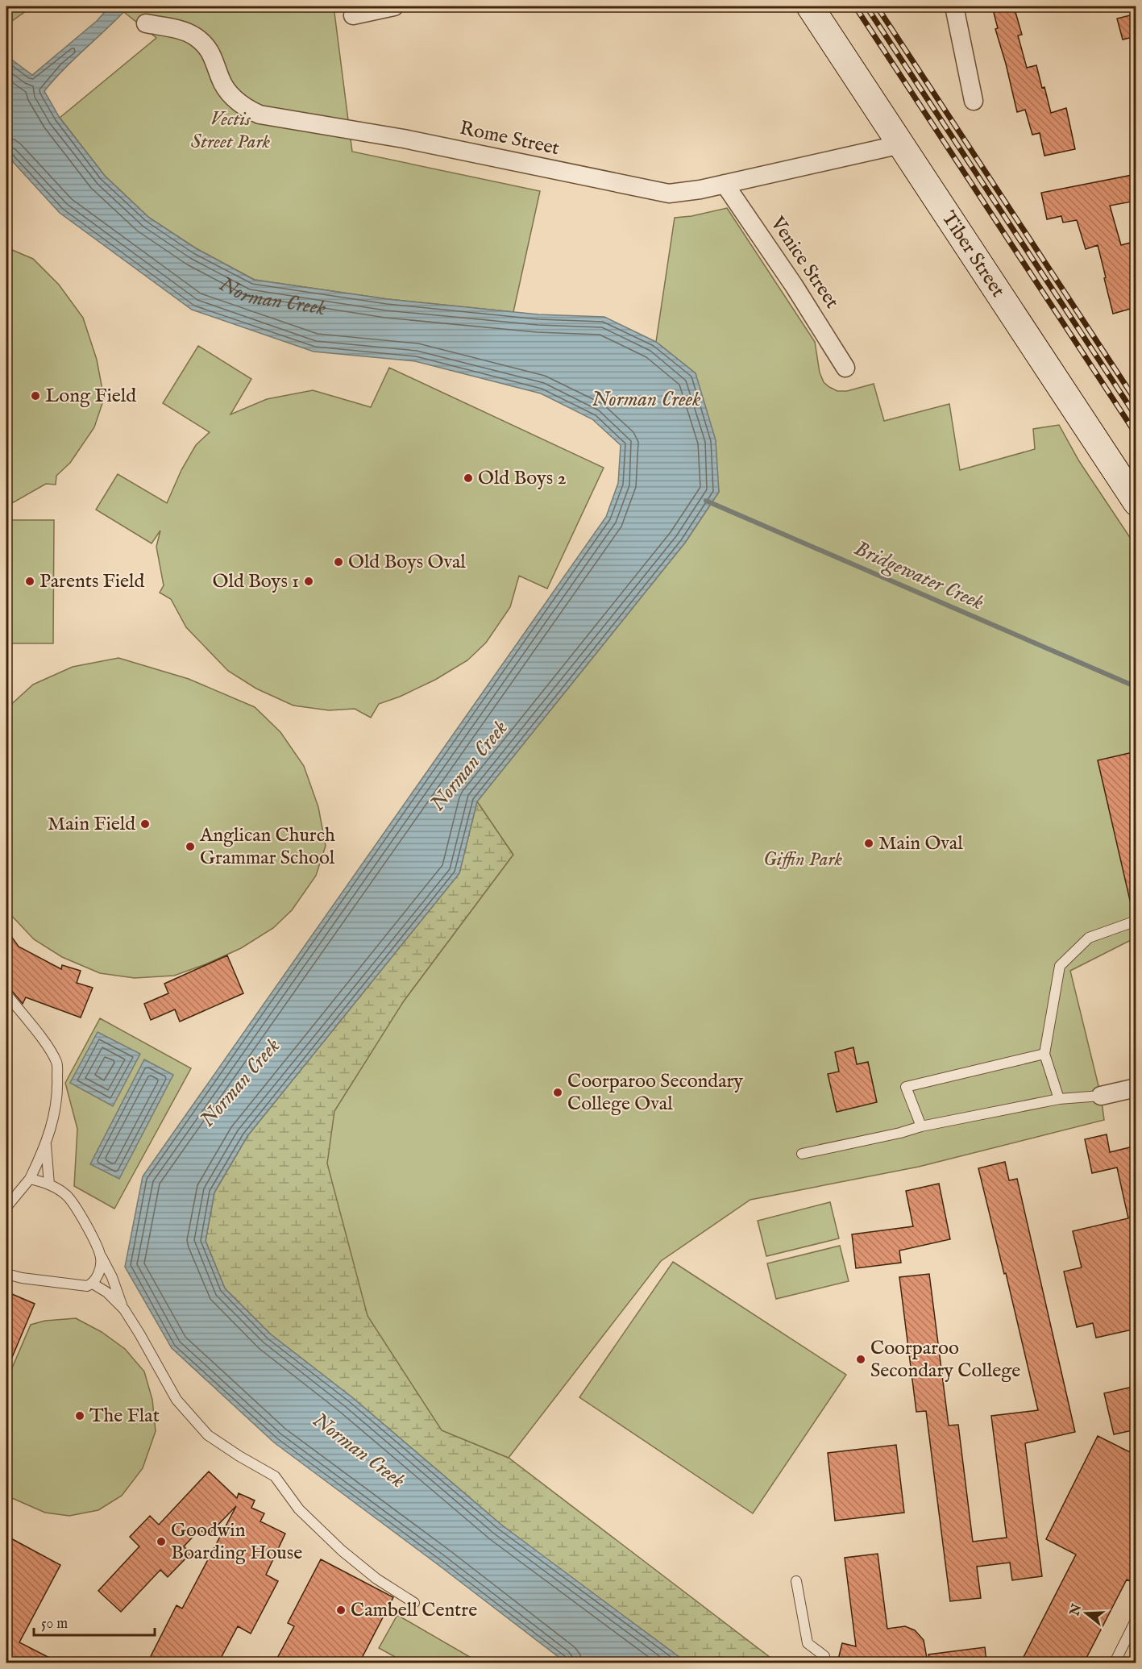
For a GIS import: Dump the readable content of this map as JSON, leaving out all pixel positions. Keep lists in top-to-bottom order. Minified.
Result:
{"streets":{"main road":["Tiber Street"],"street":["Rome Street","Venice Street"]},"crossings":[["Rome Street","Tiber Street"],["Rome Street","Venice Street"]],"water":["Norman Creek","Bridgewater Creek"],"parks":["Vectis Street Park","Giffin Park"],"places":["Long Field","Old Boys 2","Old Boys Oval","Parents Field","Old Boys 1","Main Field","Main Oval","Anglican Church Grammar School","Coorparoo Secondary College Oval","Coorparoo Secondary College","The Flat","Goodwin Boarding House","Cambell Centre"],"scale_bar":"50 m","north":"left"}
